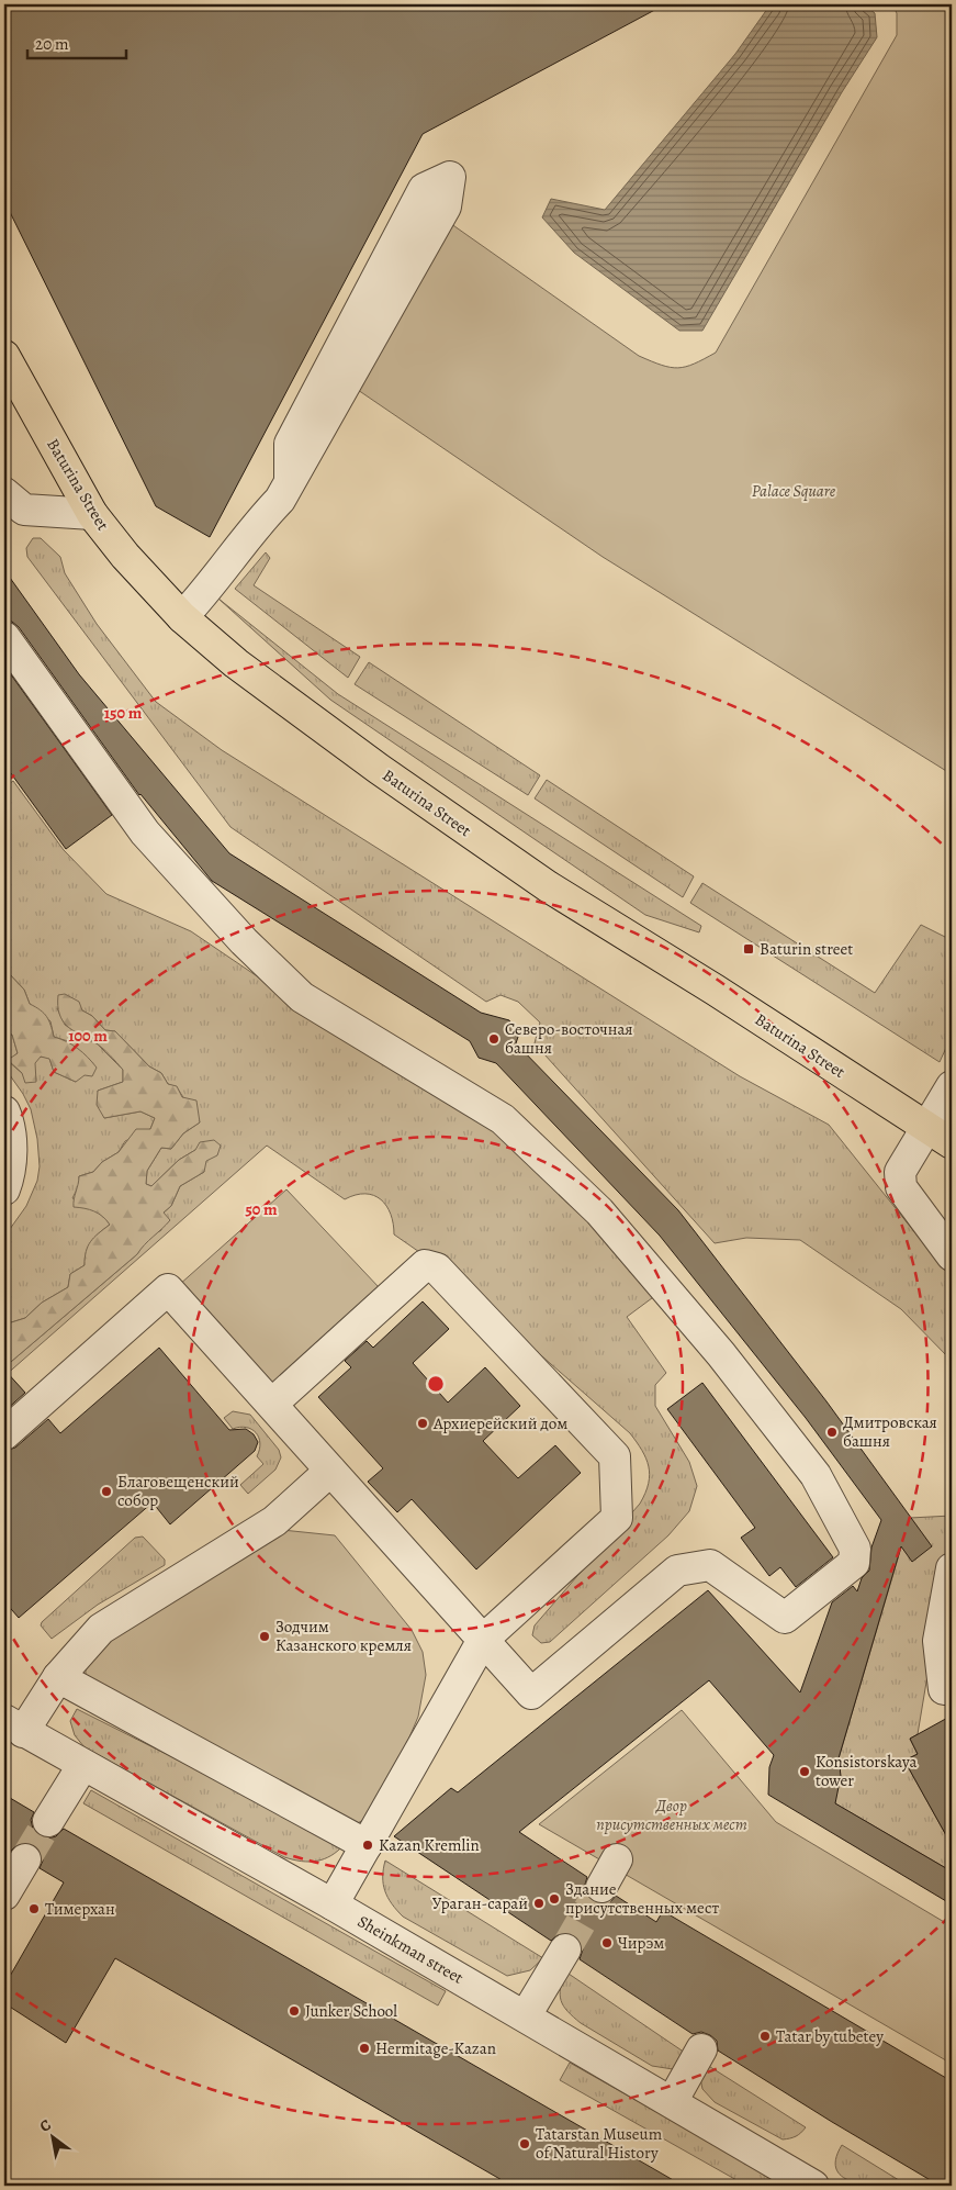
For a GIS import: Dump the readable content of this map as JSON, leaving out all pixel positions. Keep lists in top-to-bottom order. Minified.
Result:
{"streets":{"main road":["Baturina Street"],"lane":["Sheinkman street"]},"parks":["Palace Square","Двор присутственных мест"],"places":{"transit":["Baturin street"],"other":["Северо-восточная башня","Архиерейский дом","Дмитровская башня","Благовещенский собор","Зодчим Казанского кремля","Konsistorskaya tower","Kazan Kremlin","Здание присутственных мест","Ураган-сарай","Тимерхан","Чирэм","Junker School","Tatar by tubetey","Hermitage-Kazan","Tatarstan Museum of Natural History"]},"scale_bar":"20 m","north":"top left","rings":["150 m","100 m","50 m"]}
